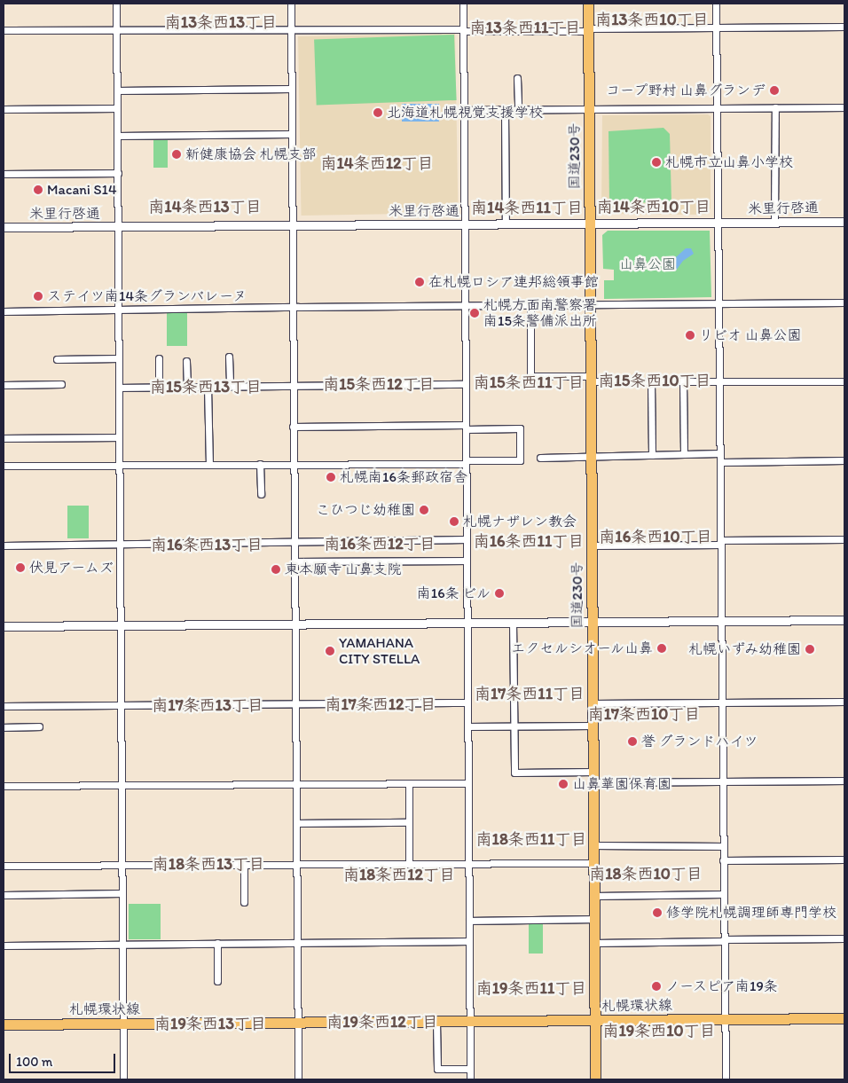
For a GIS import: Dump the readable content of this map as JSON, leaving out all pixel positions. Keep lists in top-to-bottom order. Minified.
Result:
{"streets":{"main road":["国道230号","札幌環状線"],"street":["米里行啓通"]},"crossings":[["国道230号","米里行啓通"],["国道230号","札幌環状線"]],"districts":["南13条西10丁目","南13条西13丁目","南13条西11丁目","南14条西12丁目","南14条西13丁目","南14条西10丁目","南14条西11丁目","南15条西10丁目","南15条西11丁目","南15条西12丁目","南15条西13丁目","南16条西10丁目","南16条西11丁目","南16条西12丁目","南16条西13丁目","南17条西11丁目","南17条西12丁目","南17条西13丁目","南17条西10丁目","南18条西11丁目","南18条西13丁目","南18条西10丁目","南18条西12丁目","南19条西11丁目","南19条西12丁目","南19条西13丁目","南19条西10丁目"],"parks":["山鼻公園"],"places":["コープ野村 山鼻グランデ","北海道札幌視覚支援学校","新健康協会 札幌支部","札幌市立山鼻小学校","Macani S14","在札幌ロシア連邦総領事館","ステイツ南14条グランバレーヌ","札幌方面南警察署 南15条警備派出所","リビオ 山鼻公園","札幌南16条郵政宿舎","こひつじ幼稚園","札幌ナザレン教会","伏見アームズ","東本願寺 山鼻支院","南16条 ビル","エクセルシオール山鼻","札幌いずみ幼稚園","YAMAHANA CITY STELLA","誉 グランドハイツ","山鼻華園保育園","修学院札幌調理師専門学校","ノースピア南19条"],"scale_bar":"100 m"}
